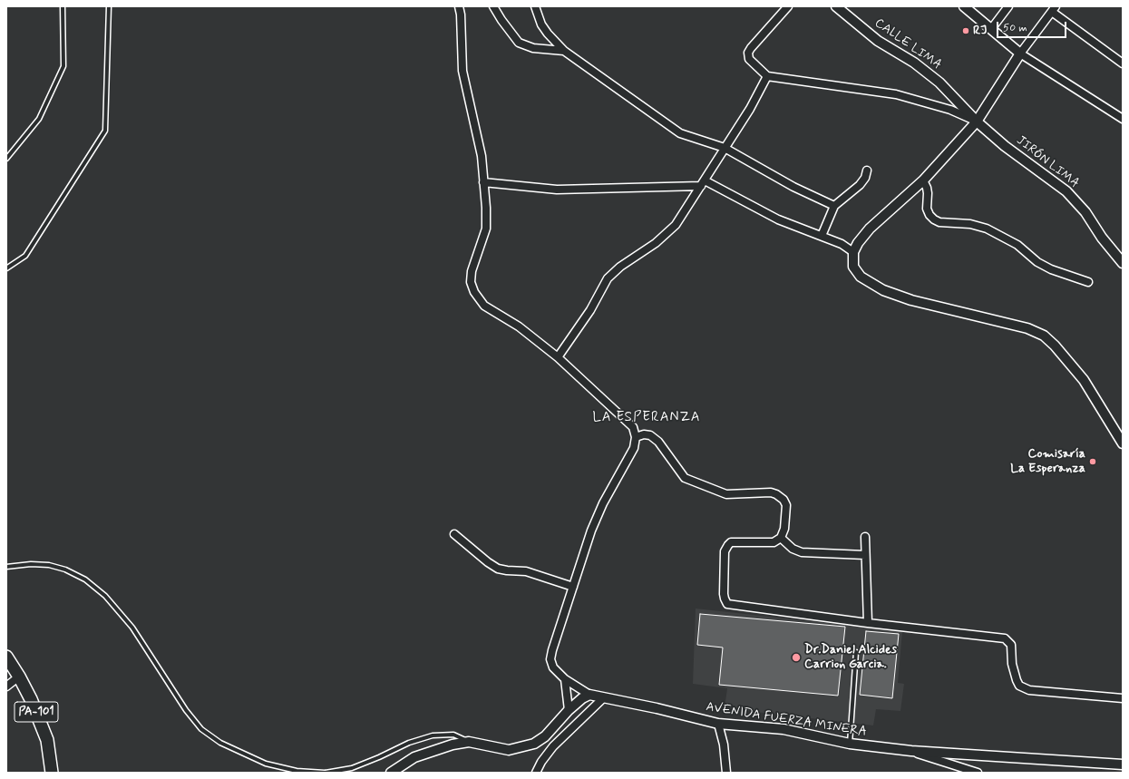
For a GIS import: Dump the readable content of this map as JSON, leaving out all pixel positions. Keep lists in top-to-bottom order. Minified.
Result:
{"streets":{"main road":["PA-101"],"street":["CALLE LIMA","JIRÓN LIMA","AVENIDA FUERZA MINERA"]},"crossings":[["CALLE LIMA","JIRÓN LIMA"]],"districts":["LA ESPERANZA"],"places":["RJ","Comisaría La Esperanza","Dr.Daniel Alcides Carrion Garcia."],"scale_bar":"50 m"}
